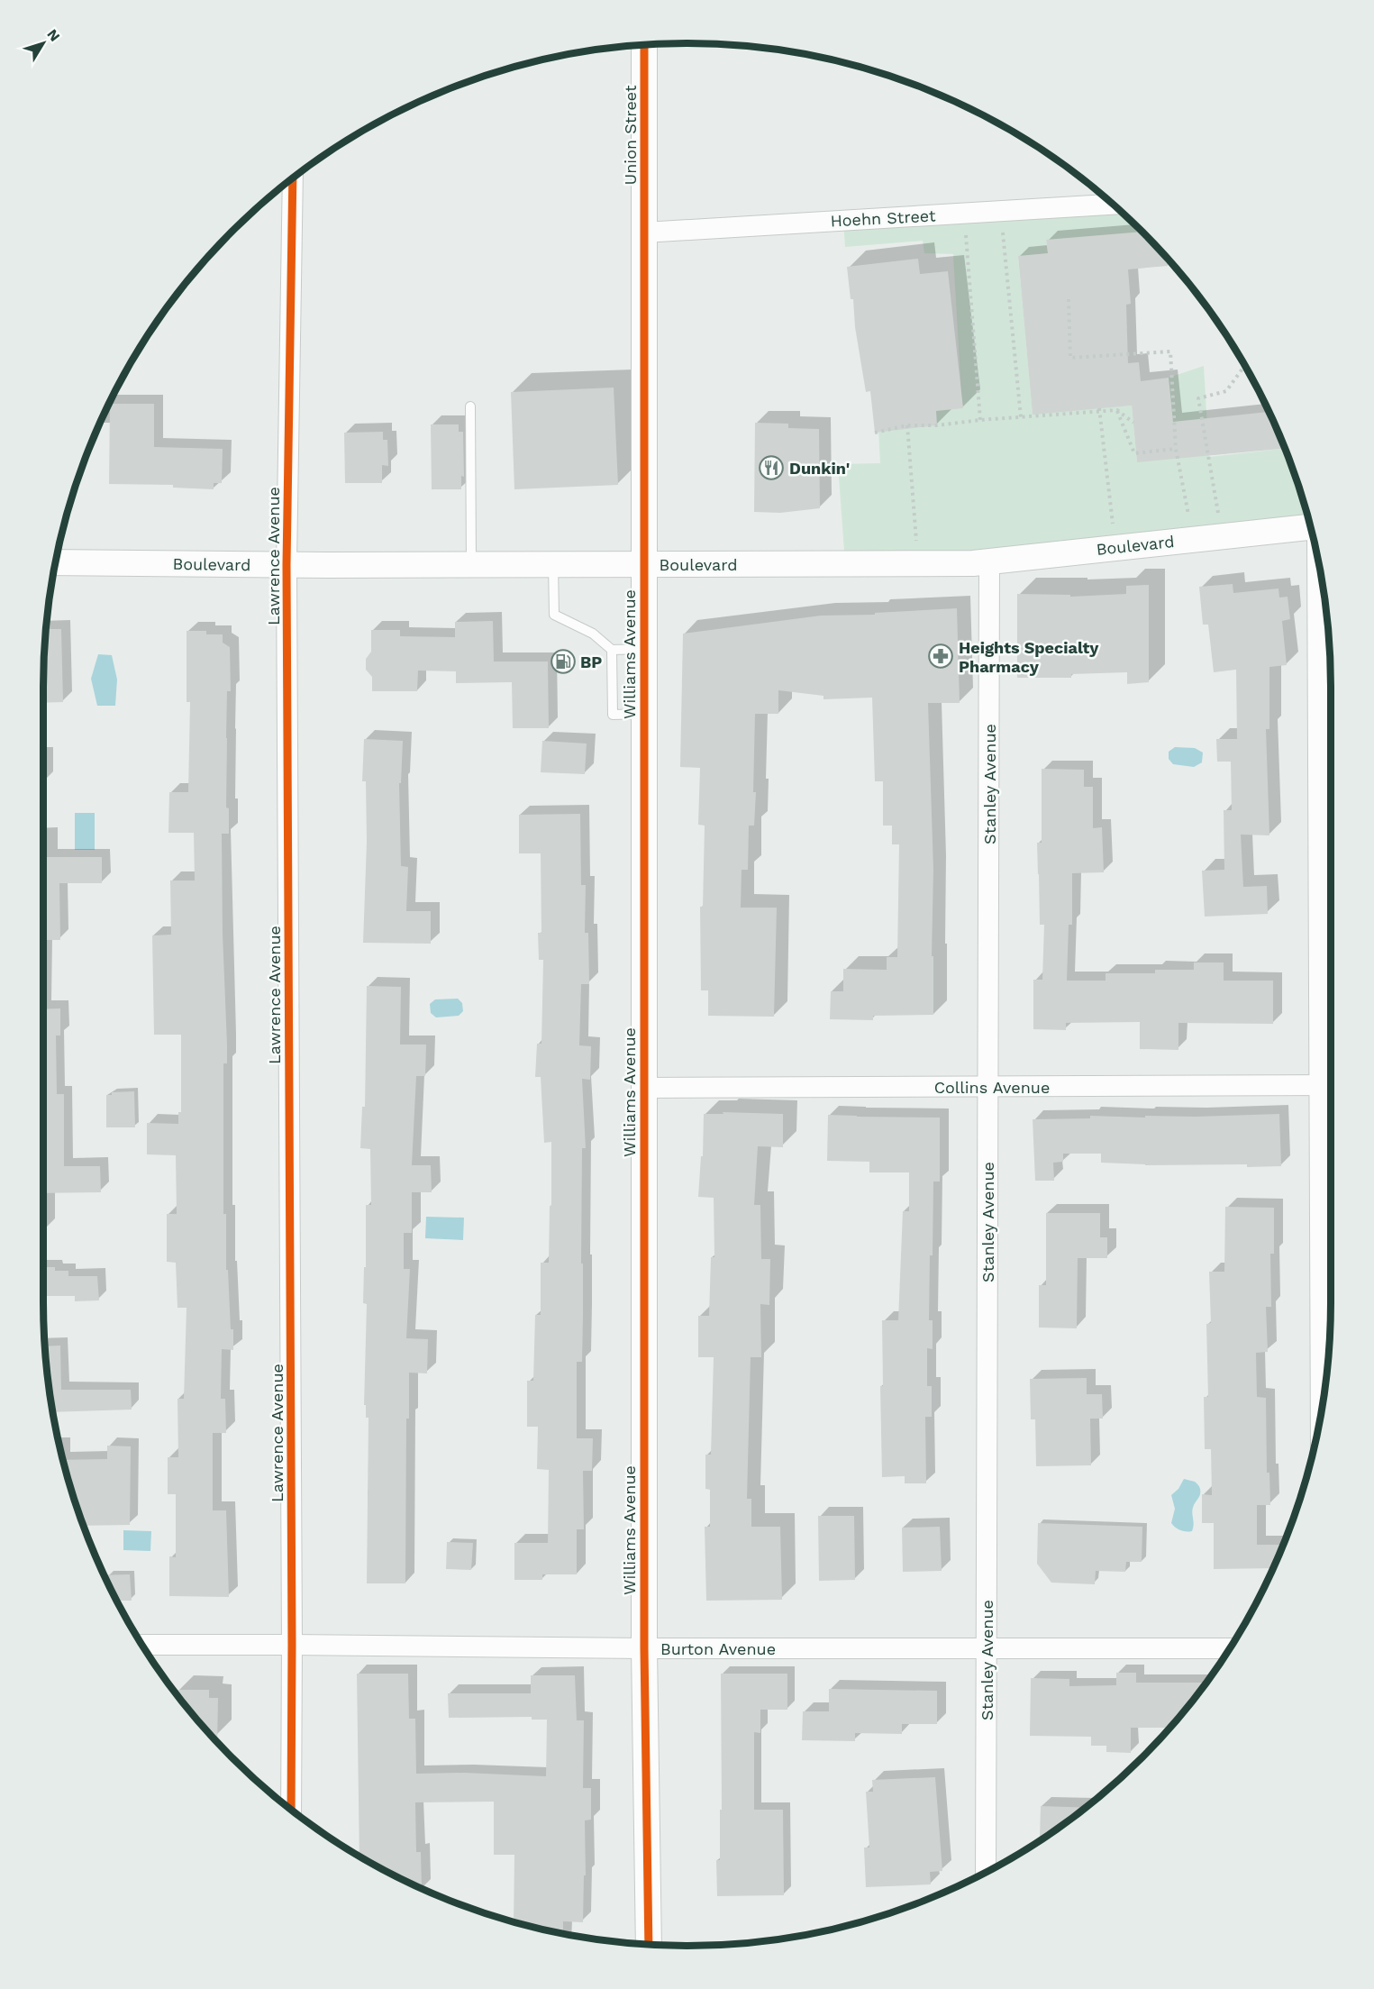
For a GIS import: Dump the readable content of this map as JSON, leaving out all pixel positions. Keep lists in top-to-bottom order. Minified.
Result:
{"streets":{"street":["Union Street","Hoehn Street","Boulevard","Lawrence Avenue","Williams Avenue","Stanley Avenue","Collins Avenue","Burton Avenue"]},"crossings":[["Union Street","Hoehn Street"],["Union Street","Williams Avenue"],["Hoehn Street","Williams Avenue"],["Boulevard","Lawrence Avenue"],["Boulevard","Williams Avenue"],["Boulevard","Stanley Avenue"],["Lawrence Avenue","Burton Avenue"],["Williams Avenue","Collins Avenue"],["Williams Avenue","Burton Avenue"],["Stanley Avenue","Collins Avenue"],["Stanley Avenue","Burton Avenue"]],"places":{"restaurant":["Dunkin'"],"pharmacy":["Heights Specialty Pharmacy"],"fuel station":["BP"]},"north":"top right"}
